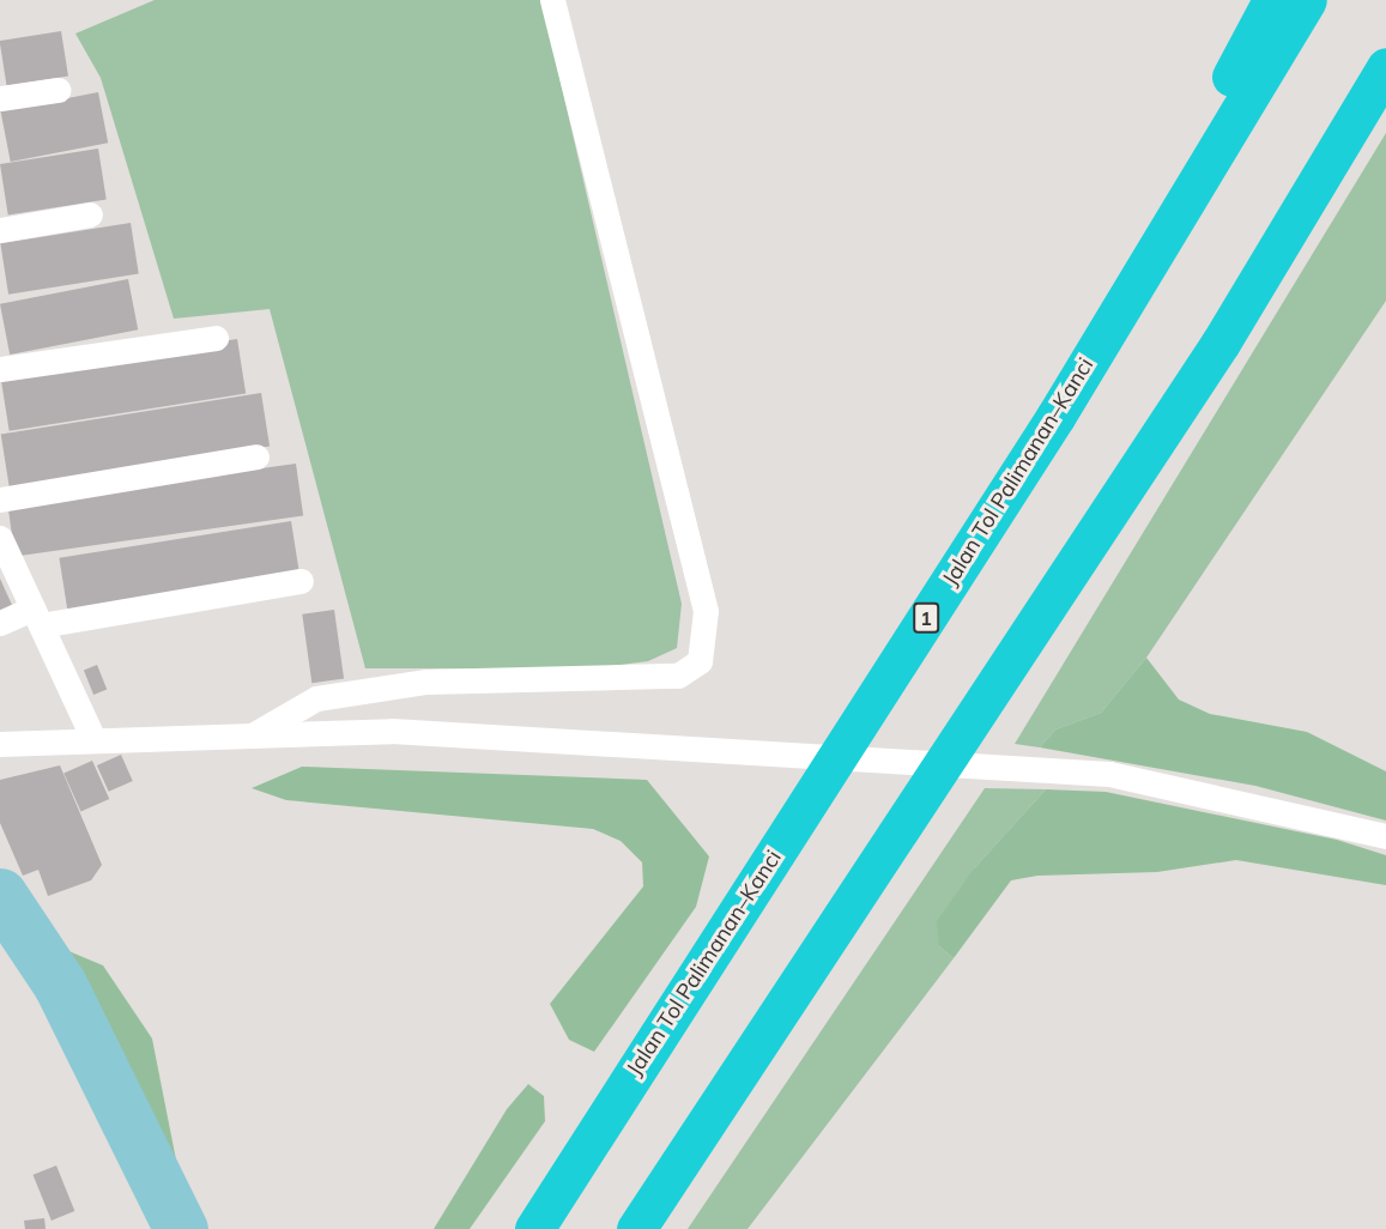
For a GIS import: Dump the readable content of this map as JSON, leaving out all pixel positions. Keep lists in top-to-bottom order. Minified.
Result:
{"streets":{"highway":["Jalan Tol Palimanan–Kanci","1"]}}
